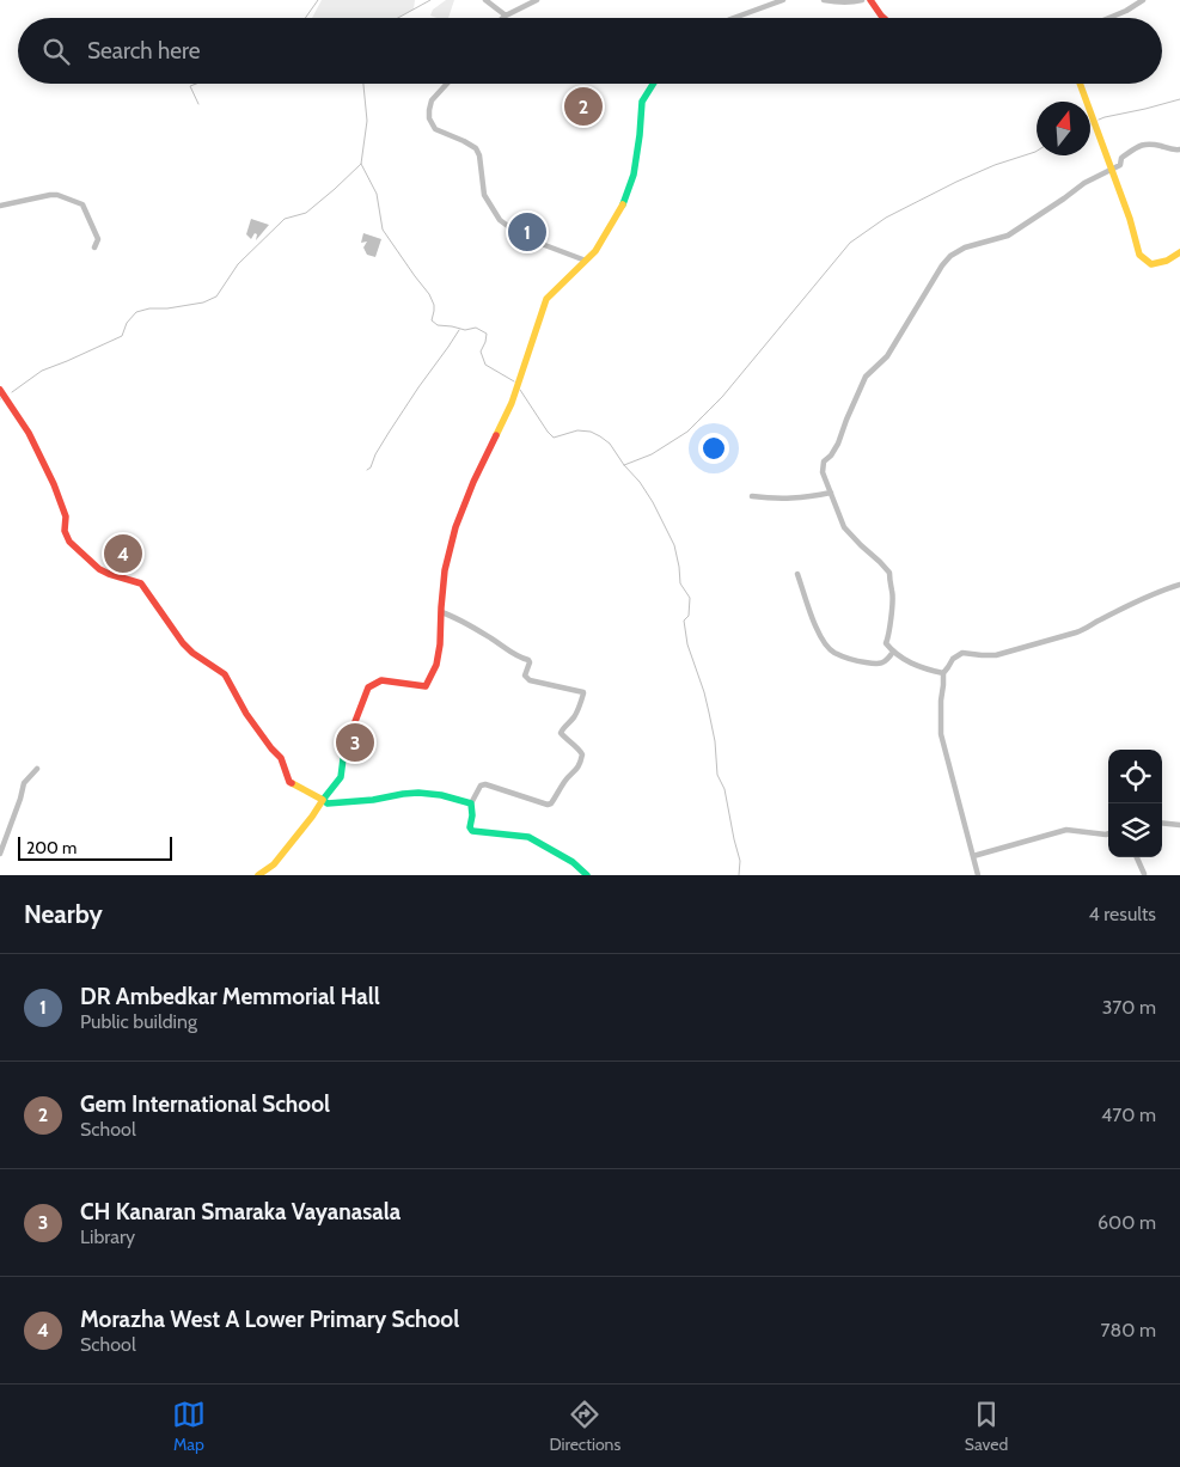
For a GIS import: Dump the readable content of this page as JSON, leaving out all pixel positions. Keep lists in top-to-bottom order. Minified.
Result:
{"scale_bar":"200 m","north":"top","page":{"search":"Search here","pins":["2","1","4","3"],"scale":"200 m","heading":["Nearby","4 results"],"list":[{"mark":"1","name":"DR Ambedkar Memmorial Hall","note":"Public building","value":"370 m"},{"mark":"2","name":"Gem International School","note":"School","value":"470 m"},{"mark":"3","name":"CH Kanaran Smaraka Vayanasala","note":"Library","value":"600 m"},{"mark":"4","name":"Morazha West A Lower Primary School","note":"School","value":"780 m"}],"nav":["Map","Directions","Saved"]}}
